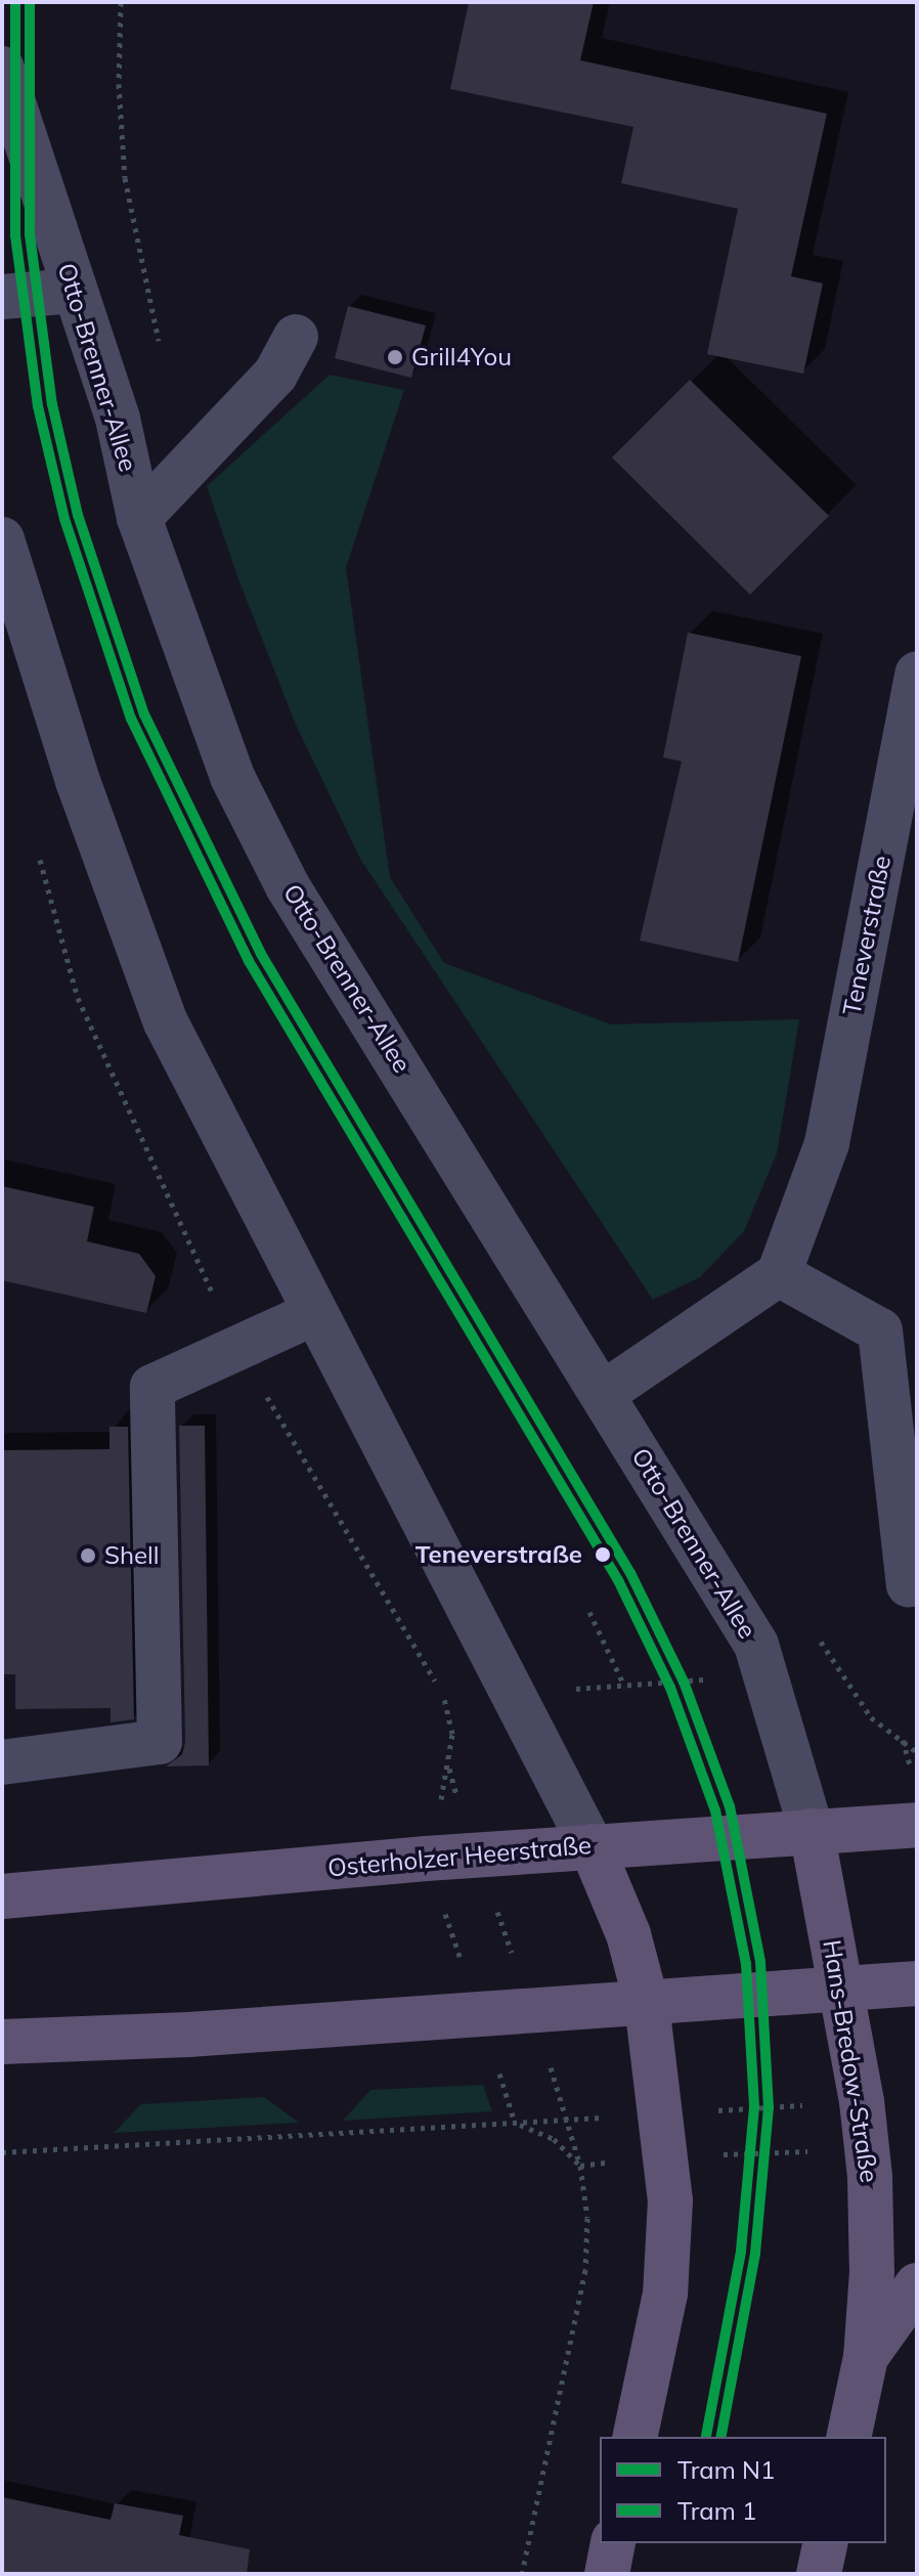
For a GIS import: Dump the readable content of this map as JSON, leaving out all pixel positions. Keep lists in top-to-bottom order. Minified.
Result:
{"streets":{"main road":["Osterholzer Heerstraße","Hans-Bredow-Straße"],"street":["Otto-Brenner-Allee","Teneverstraße"]},"crossings":[["Otto-Brenner-Allee","Osterholzer Heerstraße"],["Otto-Brenner-Allee","Hans-Bredow-Straße"],["Osterholzer Heerstraße","Hans-Bredow-Straße"]],"places":["Grill4You","Teneverstraße","Shell"],"lines":["tram line N1","tram line 1"],"legend":["Tram N1","Tram 1"]}
